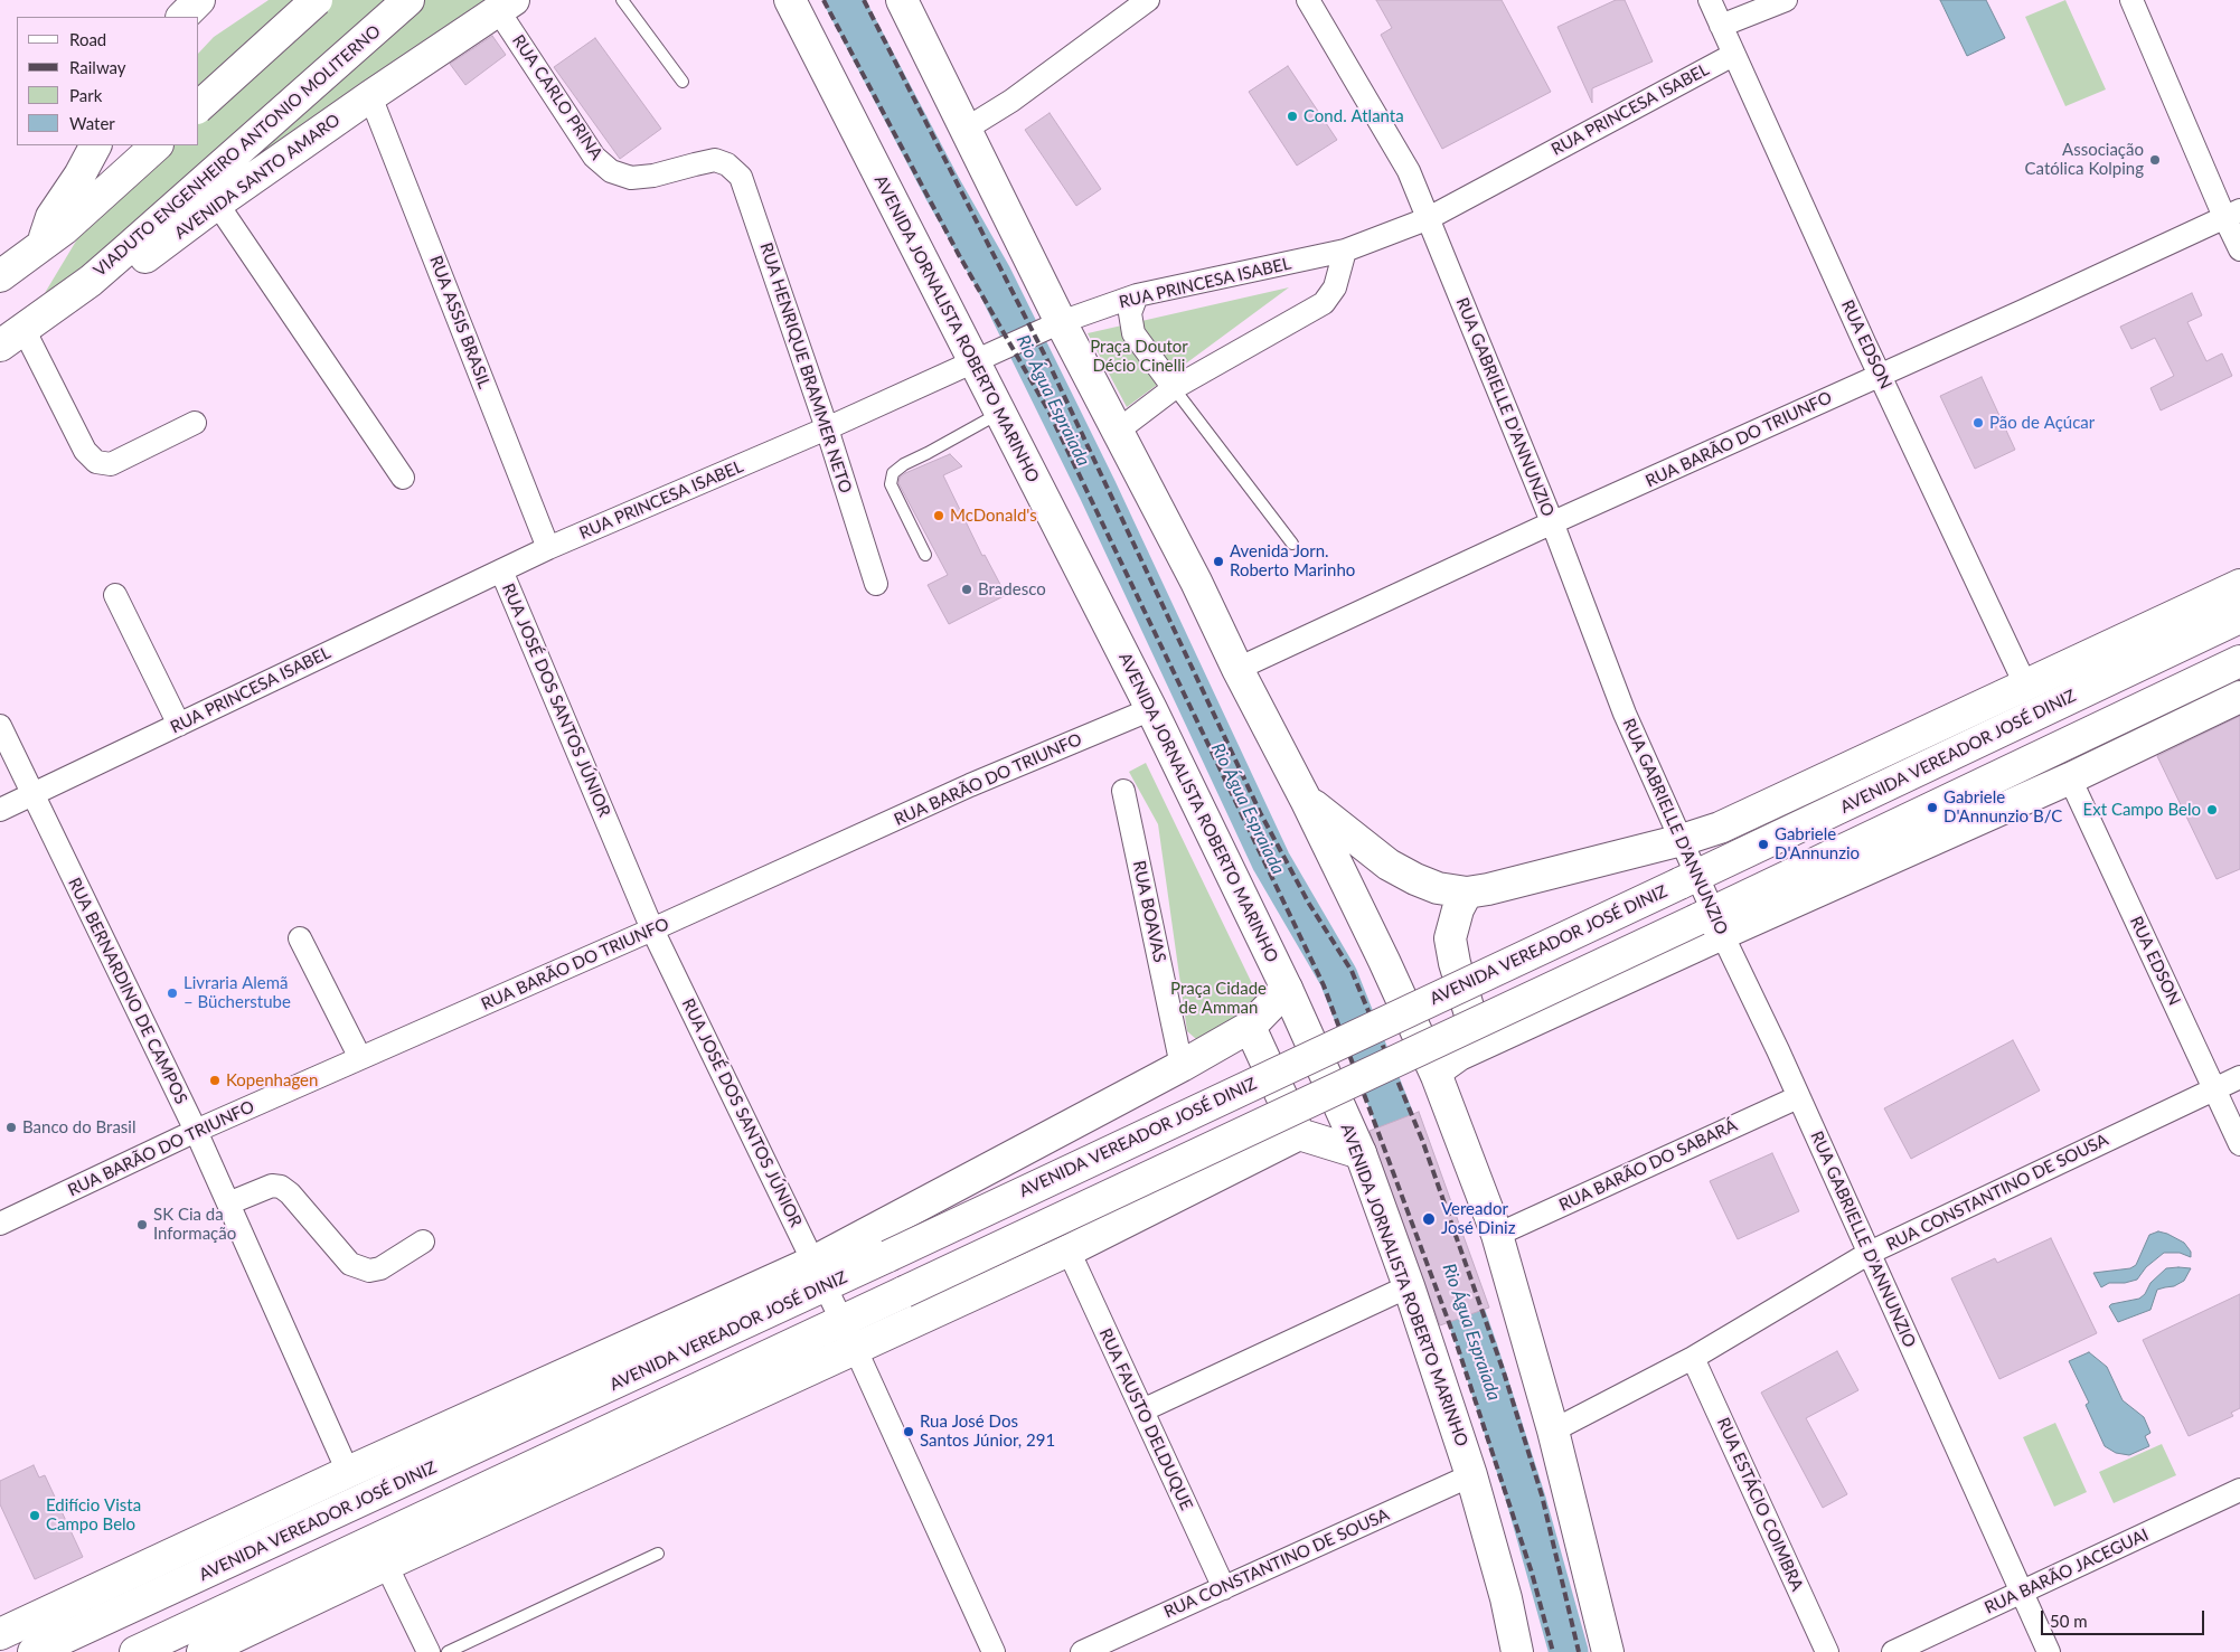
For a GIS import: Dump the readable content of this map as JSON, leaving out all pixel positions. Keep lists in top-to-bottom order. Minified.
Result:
{"streets":{"main road":["VIADUTO ENGENHEIRO ANTONIO MOLITERNO","AVENIDA SANTO AMARO","AVENIDA JORNALISTA ROBERTO MARINHO","AVENIDA VEREADOR JOSÉ DINIZ"],"street":["RUA CARLO PRINA","RUA PRINCESA ISABEL","RUA ASSIS BRASIL","RUA EDSON","RUA HENRIQUE BRAMMER NETO","RUA GABRIELLE D'ANNUNZIO","RUA BARÃO DO TRIUNFO","RUA JOSÉ DOS SANTOS JÚNIOR","RUA BOAVAS","RUA BERNARDINO DE CAMPOS","RUA BARÃO DO SABARÁ","RUA CONSTANTINO DE SOUSA","RUA FAUSTO DELDUQUE","RUA ESTÁCIO COIMBRA","RUA BARÃO JACEGUAI"]},"crossings":[["RUA CARLO PRINA","AVENIDA SANTO AMARO"],["RUA CARLO PRINA","RUA HENRIQUE BRAMMER NETO"],["RUA PRINCESA ISABEL","RUA ASSIS BRASIL"],["RUA PRINCESA ISABEL","AVENIDA JORNALISTA ROBERTO MARINHO"],["RUA PRINCESA ISABEL","RUA EDSON"],["RUA PRINCESA ISABEL","RUA HENRIQUE BRAMMER NETO"],["RUA PRINCESA ISABEL","RUA GABRIELLE D'ANNUNZIO"],["RUA PRINCESA ISABEL","RUA JOSÉ DOS SANTOS JÚNIOR"],["RUA PRINCESA ISABEL","RUA BERNARDINO DE CAMPOS"],["VIADUTO ENGENHEIRO ANTONIO MOLITERNO","AVENIDA SANTO AMARO"],["AVENIDA SANTO AMARO","RUA ASSIS BRASIL"],["AVENIDA JORNALISTA ROBERTO MARINHO","RUA BARÃO DO TRIUNFO"],["AVENIDA JORNALISTA ROBERTO MARINHO","AVENIDA VEREADOR JOSÉ DINIZ"],["AVENIDA JORNALISTA ROBERTO MARINHO","RUA CONSTANTINO DE SOUSA"],["RUA EDSON","RUA BARÃO DO TRIUNFO"],["RUA EDSON","AVENIDA VEREADOR JOSÉ DINIZ"],["RUA EDSON","RUA CONSTANTINO DE SOUSA"],["RUA GABRIELLE D'ANNUNZIO","RUA BARÃO DO TRIUNFO"],["RUA GABRIELLE D'ANNUNZIO","AVENIDA VEREADOR JOSÉ DINIZ"],["RUA GABRIELLE D'ANNUNZIO","RUA BARÃO DO SABARÁ"],["RUA GABRIELLE D'ANNUNZIO","RUA CONSTANTINO DE SOUSA"],["RUA GABRIELLE D'ANNUNZIO","RUA BARÃO JACEGUAI"],["RUA BARÃO DO TRIUNFO","RUA JOSÉ DOS SANTOS JÚNIOR"],["RUA BARÃO DO TRIUNFO","RUA BERNARDINO DE CAMPOS"],["RUA JOSÉ DOS SANTOS JÚNIOR","AVENIDA VEREADOR JOSÉ DINIZ"],["AVENIDA VEREADOR JOSÉ DINIZ","RUA BOAVAS"],["AVENIDA VEREADOR JOSÉ DINIZ","RUA BERNARDINO DE CAMPOS"],["RUA CONSTANTINO DE SOUSA","RUA FAUSTO DELDUQUE"],["RUA CONSTANTINO DE SOUSA","RUA ESTÁCIO COIMBRA"]],"water":["Rio Água Espraiada"],"parks":["Praça Doutor Décio Cinelli","Praça Cidade de Amman"],"places":["Cond. Atlanta","Associação Católica Kolping","Pão de Açúcar","McDonald's","Avenida Jorn. Roberto Marinho","Bradesco","Gabriele D'Annunzio B/C","Ext Campo Belo","Gabriele D'Annunzio","Livraria Alemã – Bücherstube","Kopenhagen","Banco do Brasil","Vereador José Diniz","SK Cia da Informação","Rua José Dos Santos Júnior, 291","Edifício Vista Campo Belo"],"legend":["Road","Railway","Park","Water"],"scale_bar":"50 m"}
